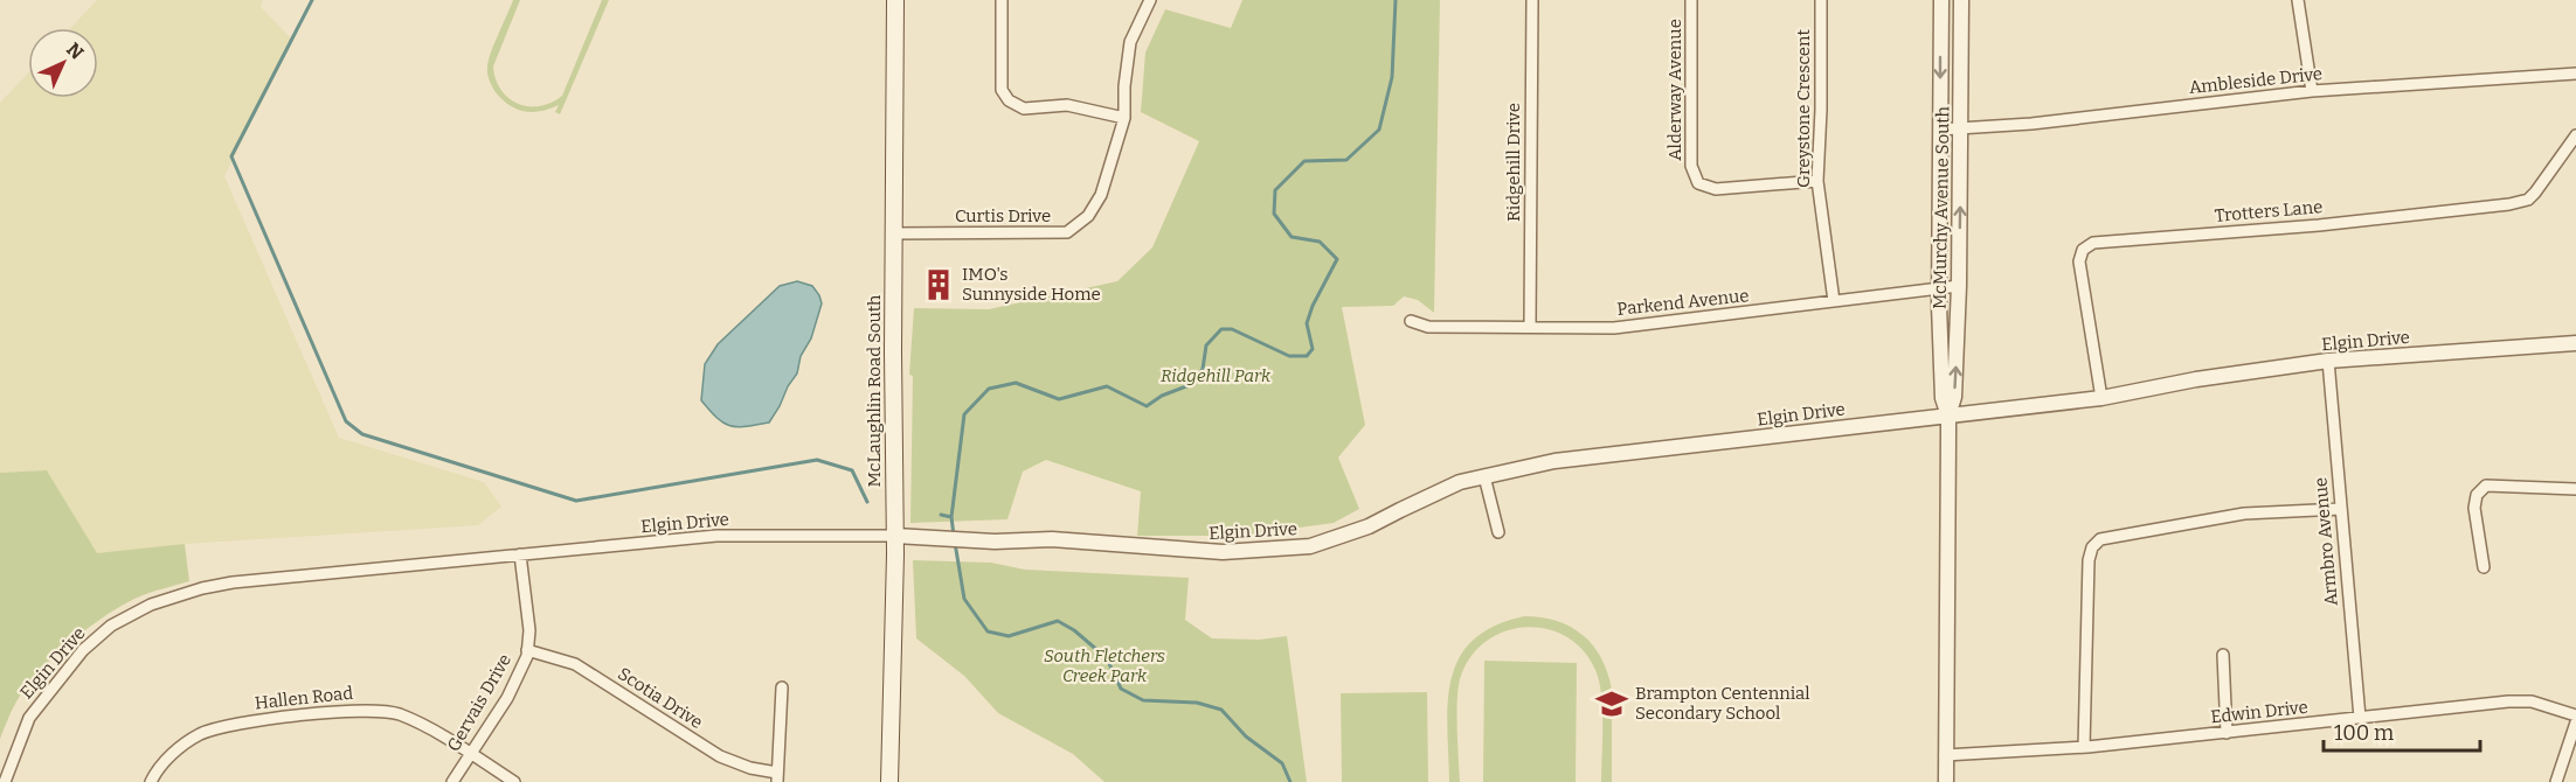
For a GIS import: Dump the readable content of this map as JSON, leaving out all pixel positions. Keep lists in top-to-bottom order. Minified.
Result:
{"streets":{"main road":["McLaughlin Road South"],"street":["Ambleside Drive","Alderway Avenue","Greystone Crescent","Ridgehill Drive","McMurchy Avenue South","Trotters Lane","Curtis Drive","Parkend Avenue","Elgin Drive","Armbro Avenue","Hallen Road","Scotia Drive","Gervais Drive","Edwin Drive"]},"crossings":[["Ambleside Drive","McMurchy Avenue South"],["Alderway Avenue","Greystone Crescent"],["Greystone Crescent","Parkend Avenue"],["Ridgehill Drive","Parkend Avenue"],["McMurchy Avenue South","Parkend Avenue"],["McMurchy Avenue South","Elgin Drive"],["McMurchy Avenue South","Edwin Drive"],["Trotters Lane","Elgin Drive"],["Curtis Drive","McLaughlin Road South"],["Elgin Drive","McLaughlin Road South"],["Elgin Drive","Armbro Avenue"],["Elgin Drive","Gervais Drive"],["Armbro Avenue","Edwin Drive"],["Hallen Road","Gervais Drive"],["Scotia Drive","Gervais Drive"]],"parks":["Ridgehill Park","South Fletchers Creek Park"],"places":{"building":["IMO's Sunnyside Home"],"school or university":["Brampton Centennial Secondary School"]},"scale_bar":"100 m","north":"top right"}
